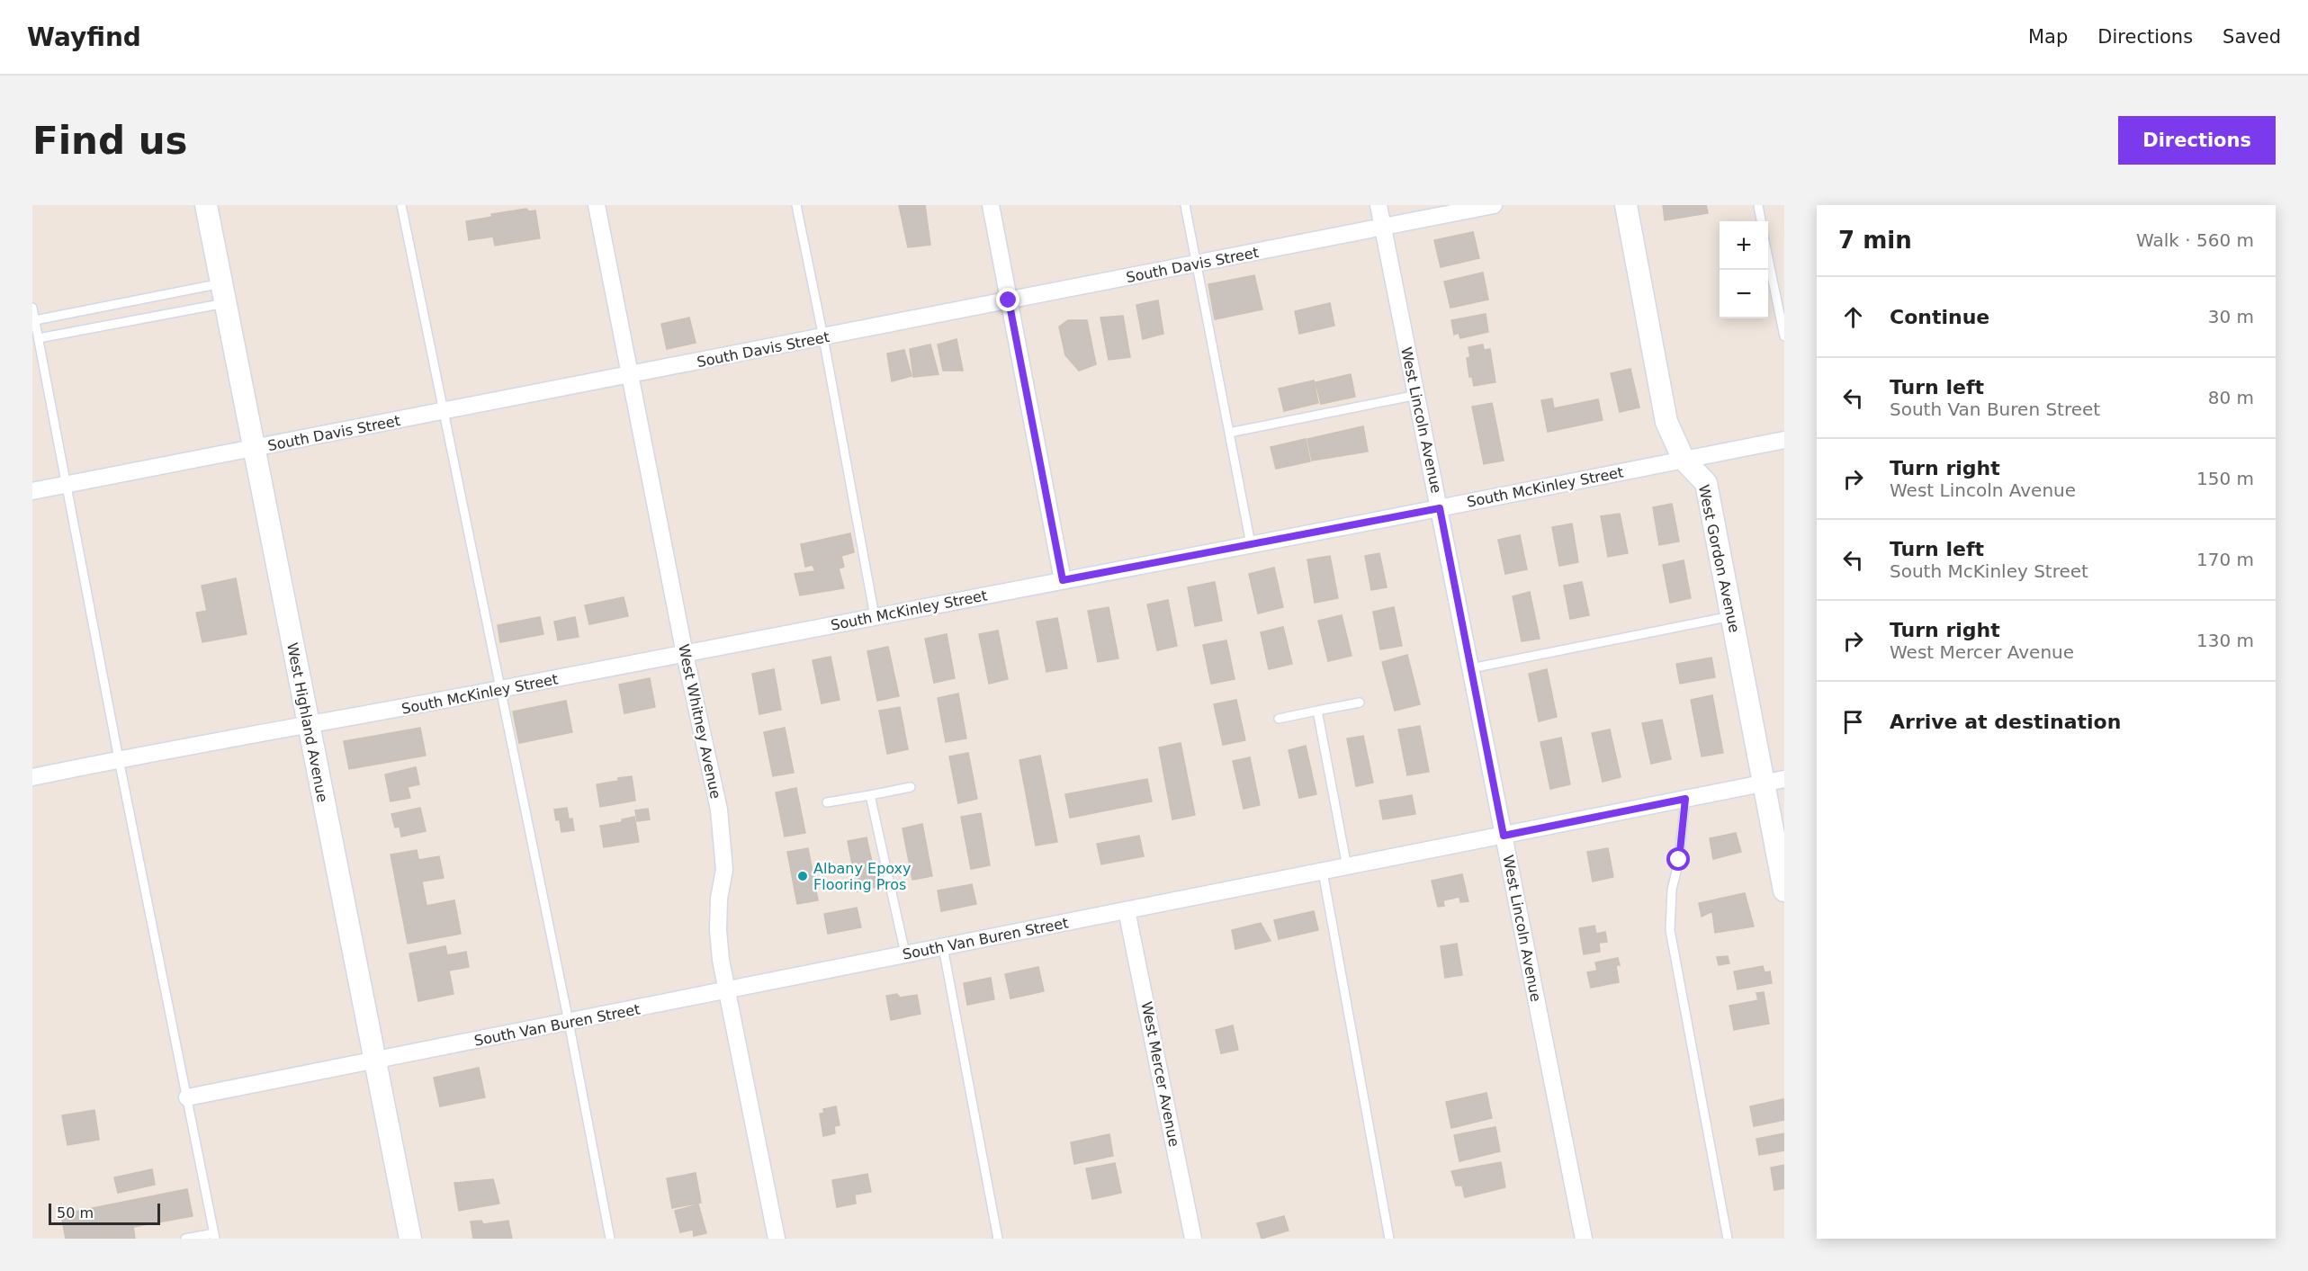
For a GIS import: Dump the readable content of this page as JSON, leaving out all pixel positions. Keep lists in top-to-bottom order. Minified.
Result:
{"streets":{"street":["South Davis Street","West Lincoln Avenue","South McKinley Street","West Gordon Avenue","West Whitney Avenue","West Highland Avenue","South Van Buren Street","West Mercer Avenue"]},"crossings":[["South Davis Street","West Lincoln Avenue"],["South Davis Street","West Whitney Avenue"],["South Davis Street","West Highland Avenue"],["West Lincoln Avenue","South McKinley Street"],["West Lincoln Avenue","South Van Buren Street"],["South McKinley Street","West Gordon Avenue"],["South McKinley Street","West Whitney Avenue"],["South McKinley Street","West Highland Avenue"],["West Gordon Avenue","South Van Buren Street"],["West Whitney Avenue","South Van Buren Street"],["West Highland Avenue","South Van Buren Street"],["South Van Buren Street","West Mercer Avenue"]],"places":["Albany Epoxy Flooring Pros"],"scale_bar":"50 m","page":{"header":"Wayfind","nav":["Map","Directions","Saved"],"buttons":"Directions","title":"Find us","heading":["7 min","Walk · 560 m"],"map_buttons":["+","−"],"list":[["Continue","30 m"],["Turn left","South Van Buren Street","80 m"],["Turn right","West Lincoln Avenue","150 m"],["Turn left","South McKinley Street","170 m"],["Turn right","West Mercer Avenue","130 m"],"Arrive at destination"],"scale":"50 m"}}
